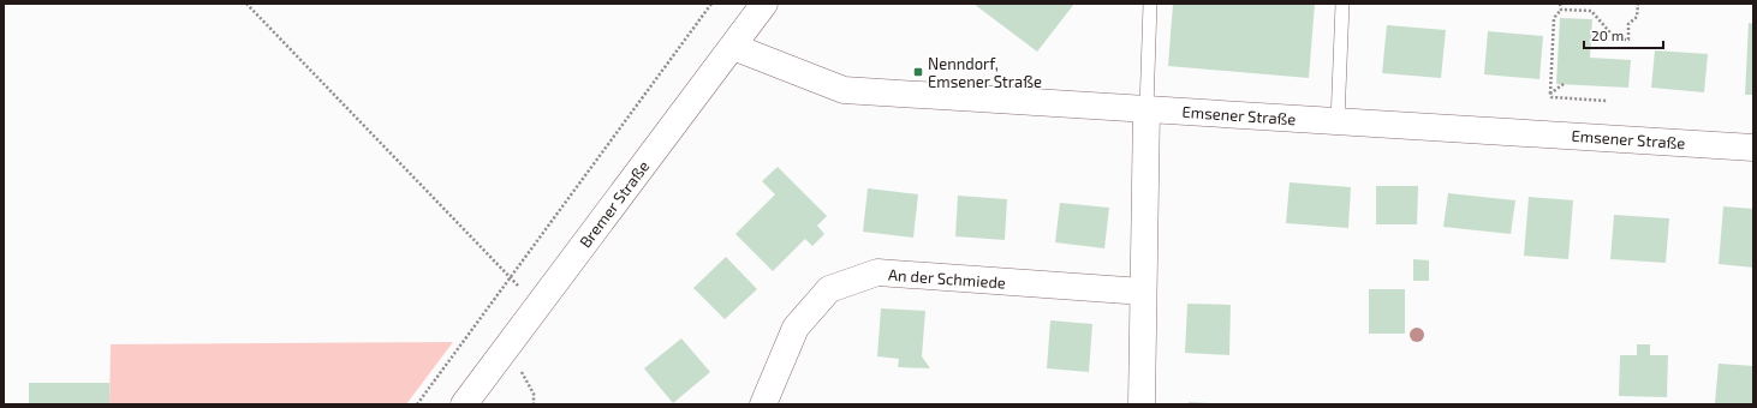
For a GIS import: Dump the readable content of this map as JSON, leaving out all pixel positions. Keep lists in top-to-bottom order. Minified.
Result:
{"streets":{"street":["Emsener Straße","Bremer Straße","An der Schmiede"]},"crossings":[["Emsener Straße","Bremer Straße"]],"places":{"transit":["Nenndorf, Emsener Straße"]},"scale_bar":"20 m"}
